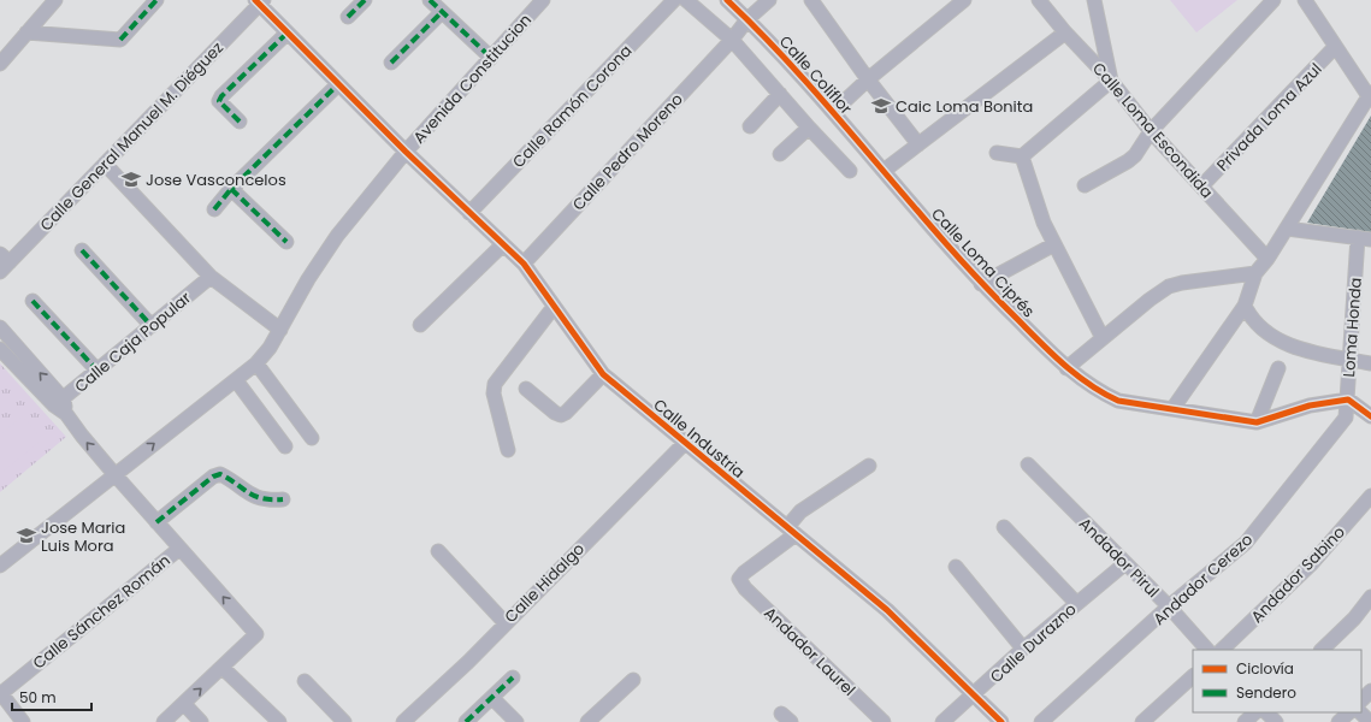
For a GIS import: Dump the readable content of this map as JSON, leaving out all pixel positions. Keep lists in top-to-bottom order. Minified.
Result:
{"streets":{"street":["Calle Coliflor","Avenida Constitucion","Calle Ramón Corona","Privada Loma Azul","Calle Loma Escondida","Calle General Manuel M. Diéguez","Calle Pedro Moreno","Calle Loma Ciprés","Loma Honda","Calle Caja Popular","Calle Industria","Andador Pirul","Andador Sabino","Andador Cerezo","Calle Hidalgo","Calle Sánchez Román","Calle Durazno","Andador Laurel"]},"crossings":[["Calle Coliflor","Calle Pedro Moreno"],["Calle Coliflor","Calle Loma Ciprés"],["Avenida Constitucion","Calle Industria"],["Calle Ramón Corona","Calle Industria"],["Privada Loma Azul","Calle Loma Escondida"],["Calle General Manuel M. Diéguez","Calle Industria"],["Calle Pedro Moreno","Calle Industria"],["Loma Honda","Andador Cerezo"],["Calle Industria","Calle Hidalgo"],["Calle Industria","Calle Durazno"],["Calle Industria","Andador Laurel"],["Andador Pirul","Andador Cerezo"],["Andador Pirul","Calle Durazno"]],"places":{"school or university":["Caic Loma Bonita","Jose Vasconcelos","Jose Maria Luis Mora"]},"legend":["Ciclovía","Sendero"],"scale_bar":"50 m"}
